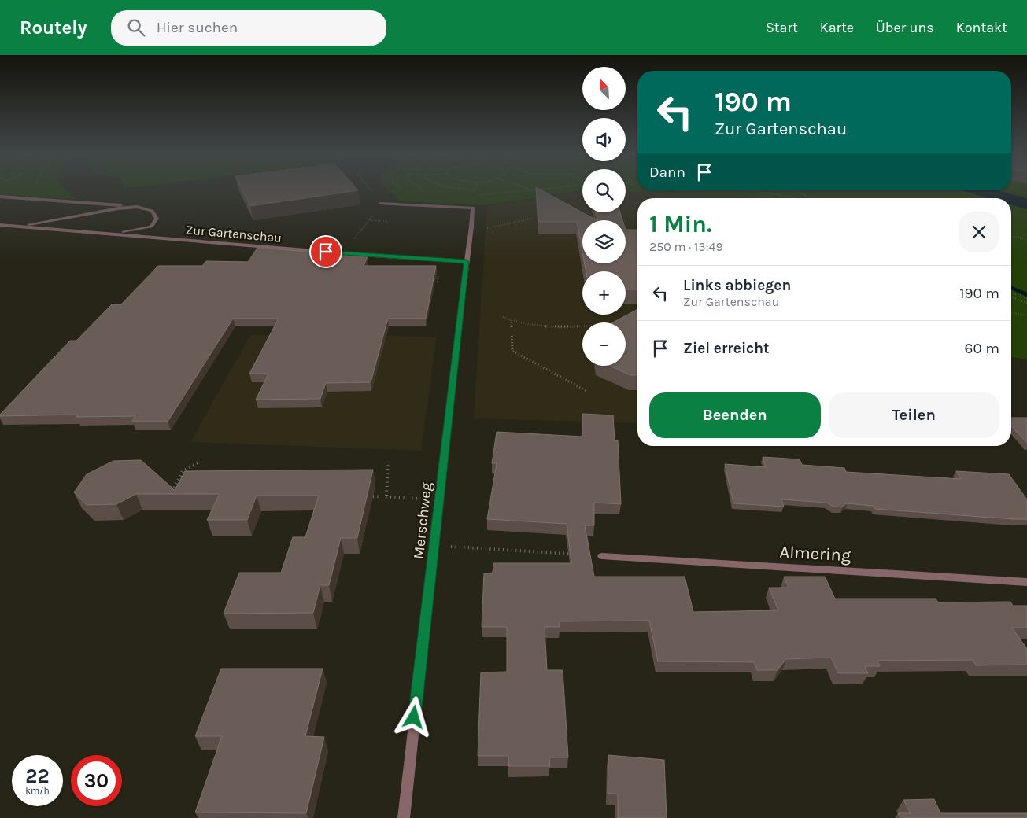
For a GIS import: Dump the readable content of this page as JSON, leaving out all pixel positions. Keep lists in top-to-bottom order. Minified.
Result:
{"streets":{"street":["Zur Gartenschau","Merschweg","Almering"]},"crossings":[["Zur Gartenschau","Merschweg"]],"north":"top left","page":{"header":"Routely","search":"Hier suchen","nav":["Start","Karte","Über uns","Kontakt"],"map_buttons":["+","−"],"turn":["190 m","Zur Gartenschau"],"then":"Dann","heading":["1 Min.","250 m · 13:49"],"list":[{"name":"Links abbiegen","note":"Zur Gartenschau","value":"190 m"},{"name":"Ziel erreicht","value":"60 m"}],"buttons":["Beenden","Teilen"],"speed":"22 km/h","limit":"30"}}
